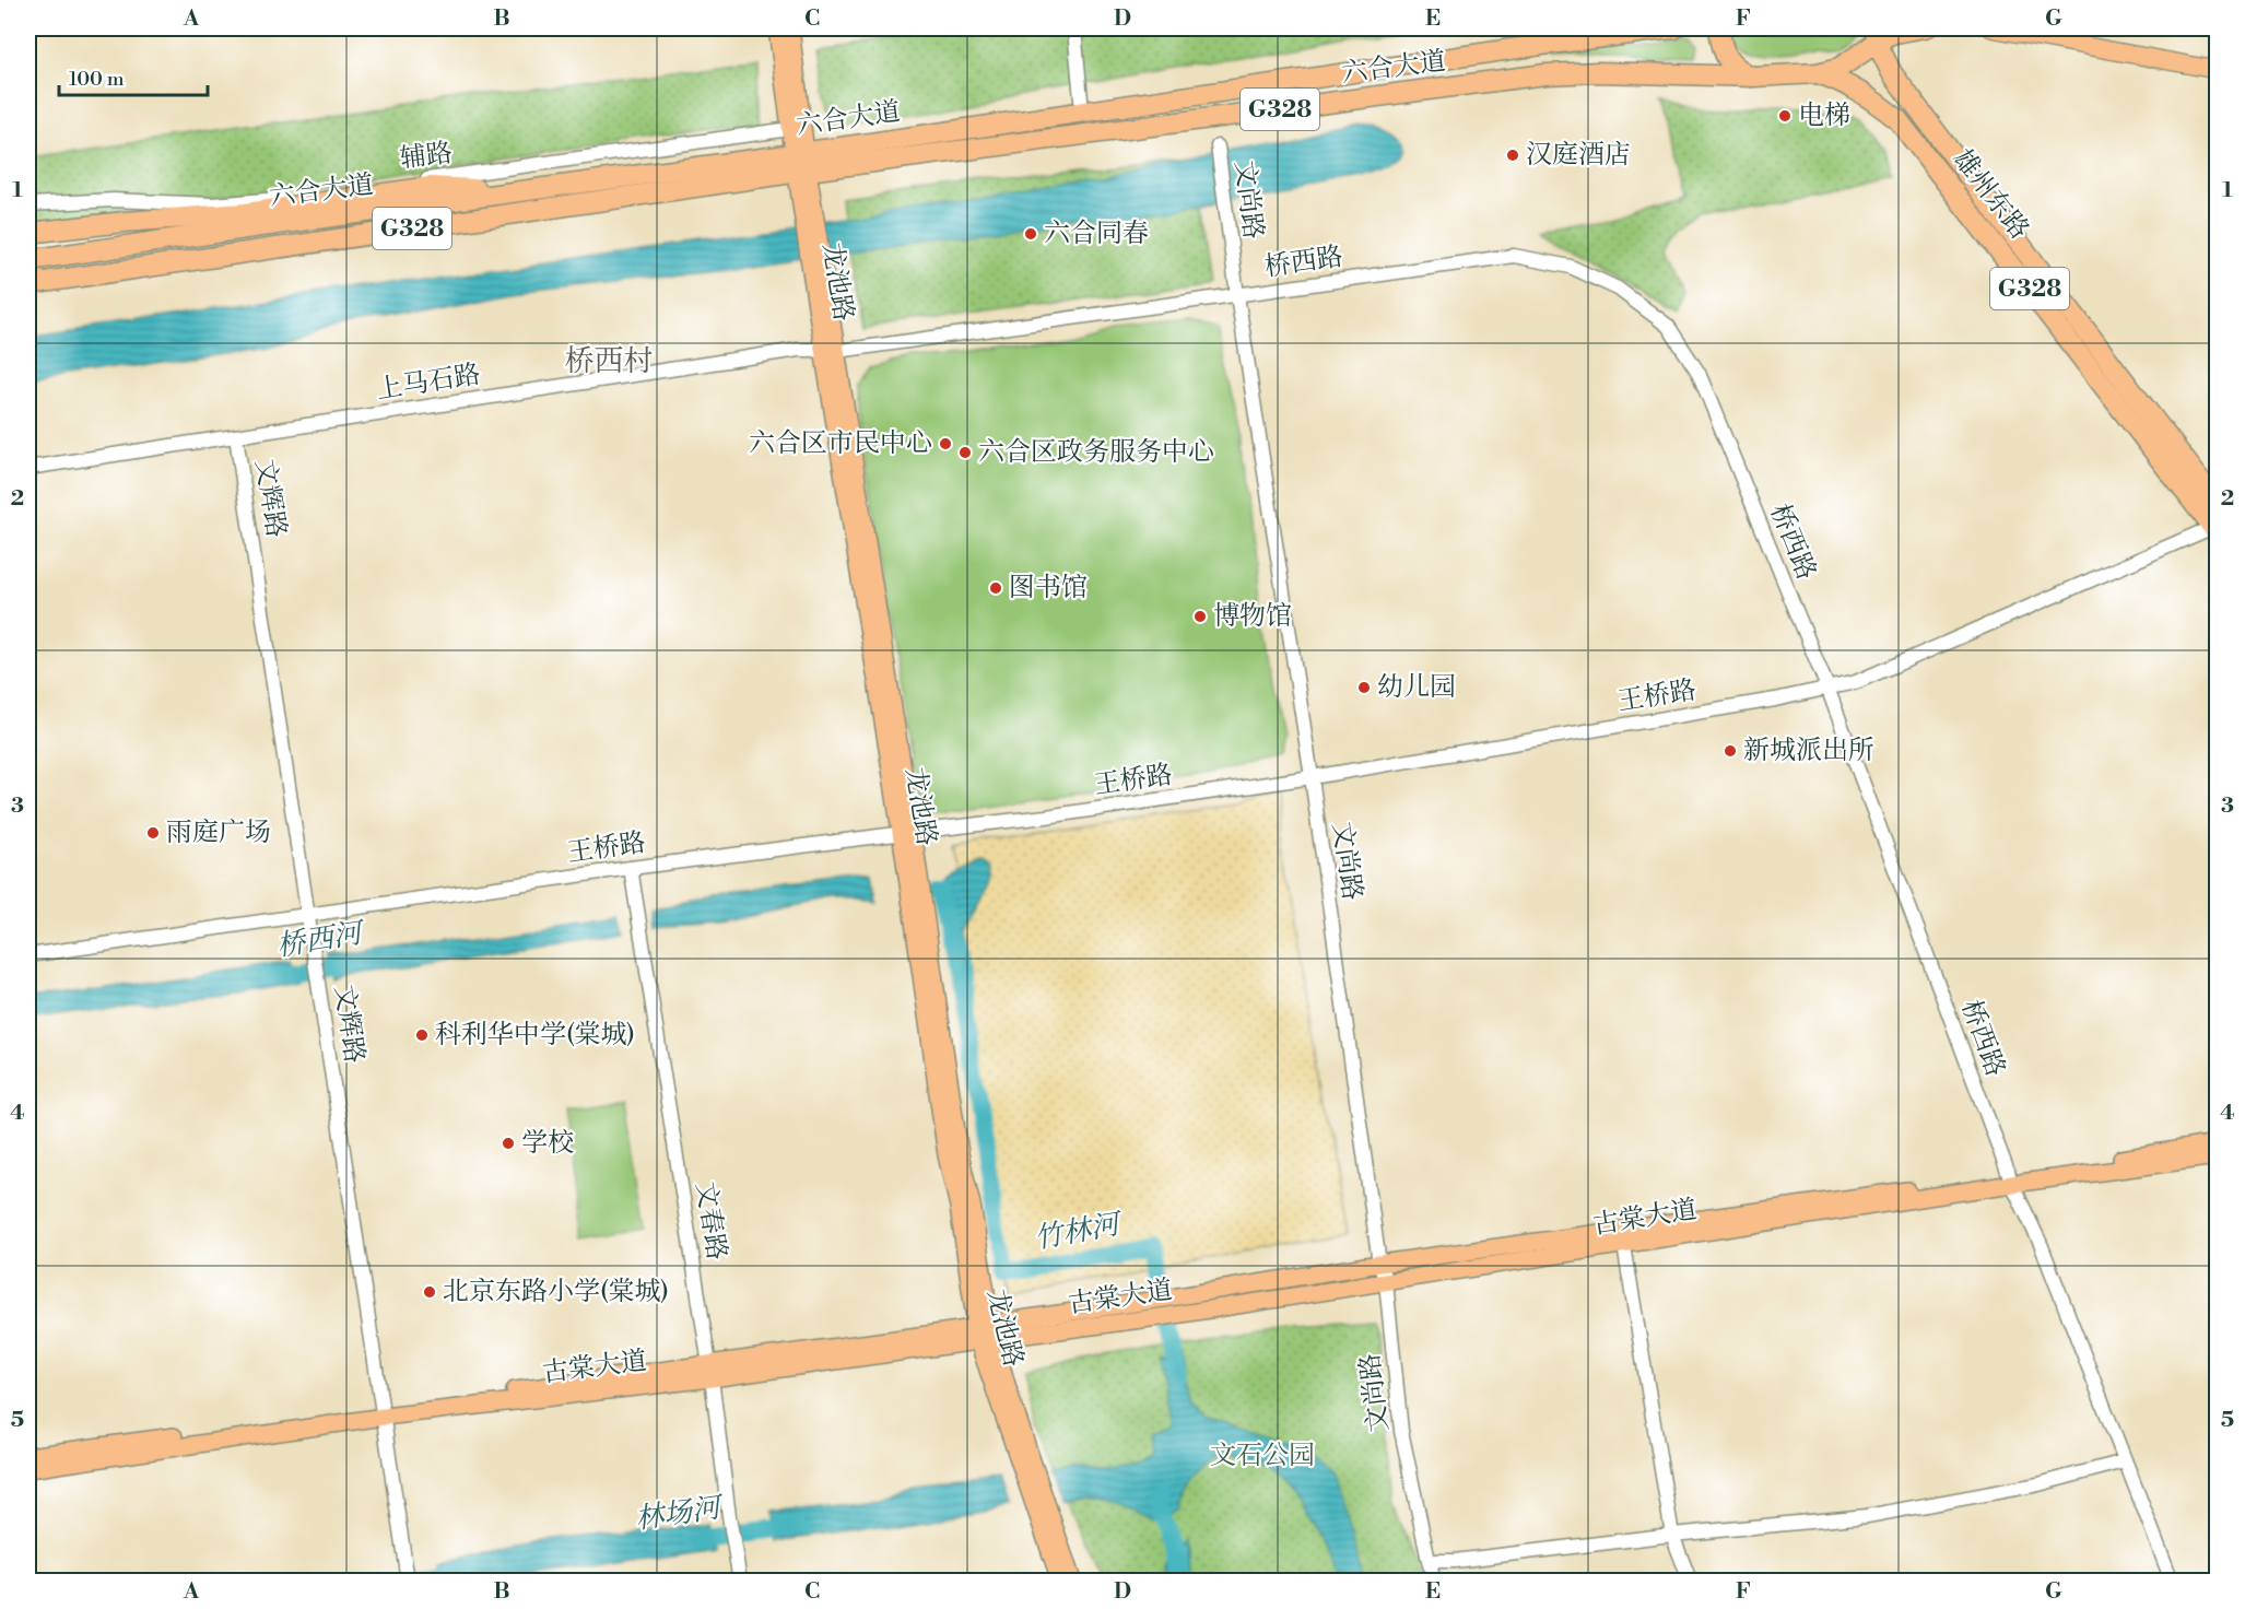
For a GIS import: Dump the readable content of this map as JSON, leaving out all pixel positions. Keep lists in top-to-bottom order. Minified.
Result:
{"streets":{"highway":["六合大道","G328","雄州东路"],"main road":["龙池路","古棠大道"],"street":["辅路","文尚路","桥西路","上马石路","文辉路","王桥路","文春路"]},"crossings":[["六合大道","G328"],["六合大道","龙池路"],["G328","雄州东路"],["辅路","龙池路"],["雄州东路","王桥路"],["文尚路","桥西路"],["文尚路","王桥路"],["文尚路","古棠大道"],["桥西路","龙池路"],["桥西路","上马石路"],["桥西路","王桥路"],["桥西路","古棠大道"],["龙池路","上马石路"],["龙池路","王桥路"],["龙池路","古棠大道"],["上马石路","文辉路"],["文辉路","王桥路"],["文辉路","古棠大道"],["王桥路","文春路"],["古棠大道","文春路"]],"districts":["桥西村"],"water":["桥西河","竹林河","林场河"],"parks":["文石公园"],"places":["电梯","汉庭酒店","六合同春","六合区市民中心","六合区政务服务中心","图书馆","博物馆","幼儿园","新城派出所","雨庭广场","科利华中学(棠城)","学校","北京东路小学(棠城)"],"scale_bar":"100 m","grid":{"columns":["A","B","C","D","E","F","G"],"rows":["1","2","3","4","5"]}}
